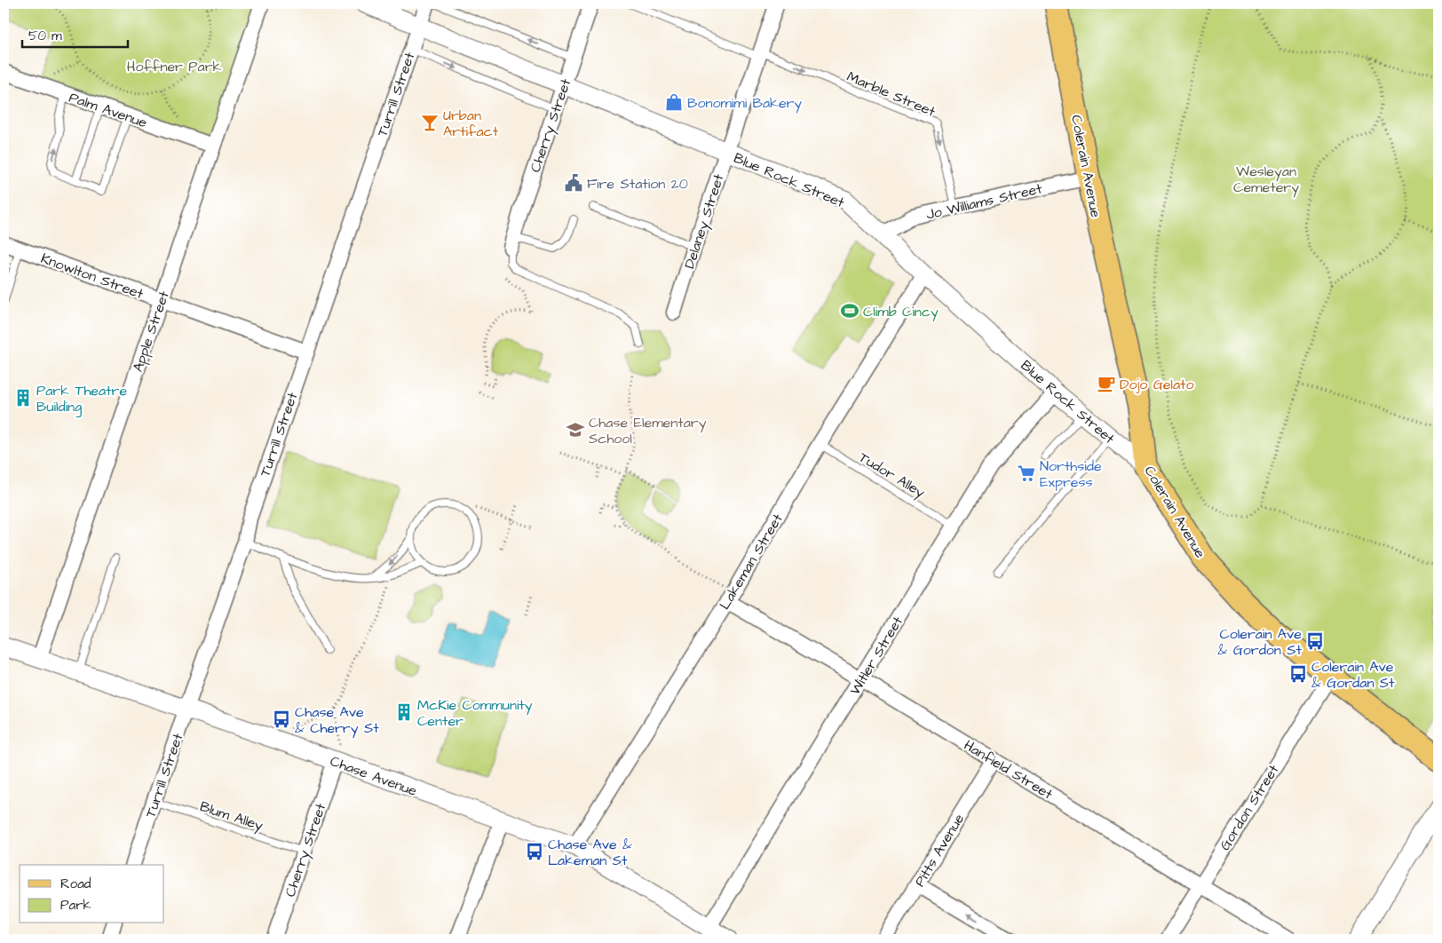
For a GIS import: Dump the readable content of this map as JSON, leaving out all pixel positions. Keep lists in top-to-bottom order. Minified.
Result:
{"streets":{"main road":["Colerain Avenue"],"street":["Turrill Street","Palm Avenue","Cherry Street","Blue Rock Street","Jo Williams Street","Delaney Street","Knowlton Street","Apple Street","Lakeman Street","Witler Street","Hanfield Street","Chase Avenue","Gordon Street","Pitts Avenue"],"lane":["Marble Street","Tudor Alley","Blum Alley"]},"crossings":[["Marble Street","Jo Williams Street"],["Marble Street","Delaney Street"],["Turrill Street","Blue Rock Street"],["Turrill Street","Knowlton Street"],["Turrill Street","Chase Avenue"],["Turrill Street","Blum Alley"],["Palm Avenue","Apple Street"],["Cherry Street","Blue Rock Street"],["Cherry Street","Chase Avenue"],["Cherry Street","Blum Alley"],["Colerain Avenue","Blue Rock Street"],["Colerain Avenue","Jo Williams Street"],["Colerain Avenue","Gordon Street"],["Blue Rock Street","Jo Williams Street"],["Blue Rock Street","Delaney Street"],["Blue Rock Street","Lakeman Street"],["Blue Rock Street","Witler Street"],["Knowlton Street","Apple Street"],["Apple Street","Chase Avenue"],["Tudor Alley","Lakeman Street"],["Tudor Alley","Witler Street"],["Lakeman Street","Hanfield Street"],["Lakeman Street","Chase Avenue"],["Witler Street","Hanfield Street"],["Witler Street","Chase Avenue"],["Hanfield Street","Gordon Street"],["Hanfield Street","Pitts Avenue"]],"one_way":["Marble Street"],"parks":["Hoffner Park","Wesleyan Cemetery"],"places":{"shop":["Bonomimi Bakery"],"bar":["Urban Artifact"],"public building":["Fire Station 20"],"sports":["Climb Cincy"],"cafe":["Dojo Gelato"],"building":["Park Theatre Building","McKie Community Center"],"school or university":["Chase Elementary School"],"supermarket":["Northside Express"],"bus stop":["Colerain Ave & Gordon St","Colerain Ave & Gordan St","Chase Ave & Cherry St","Chase Ave & Lakeman St"]},"legend":["Road","Park"],"scale_bar":"50 m"}
